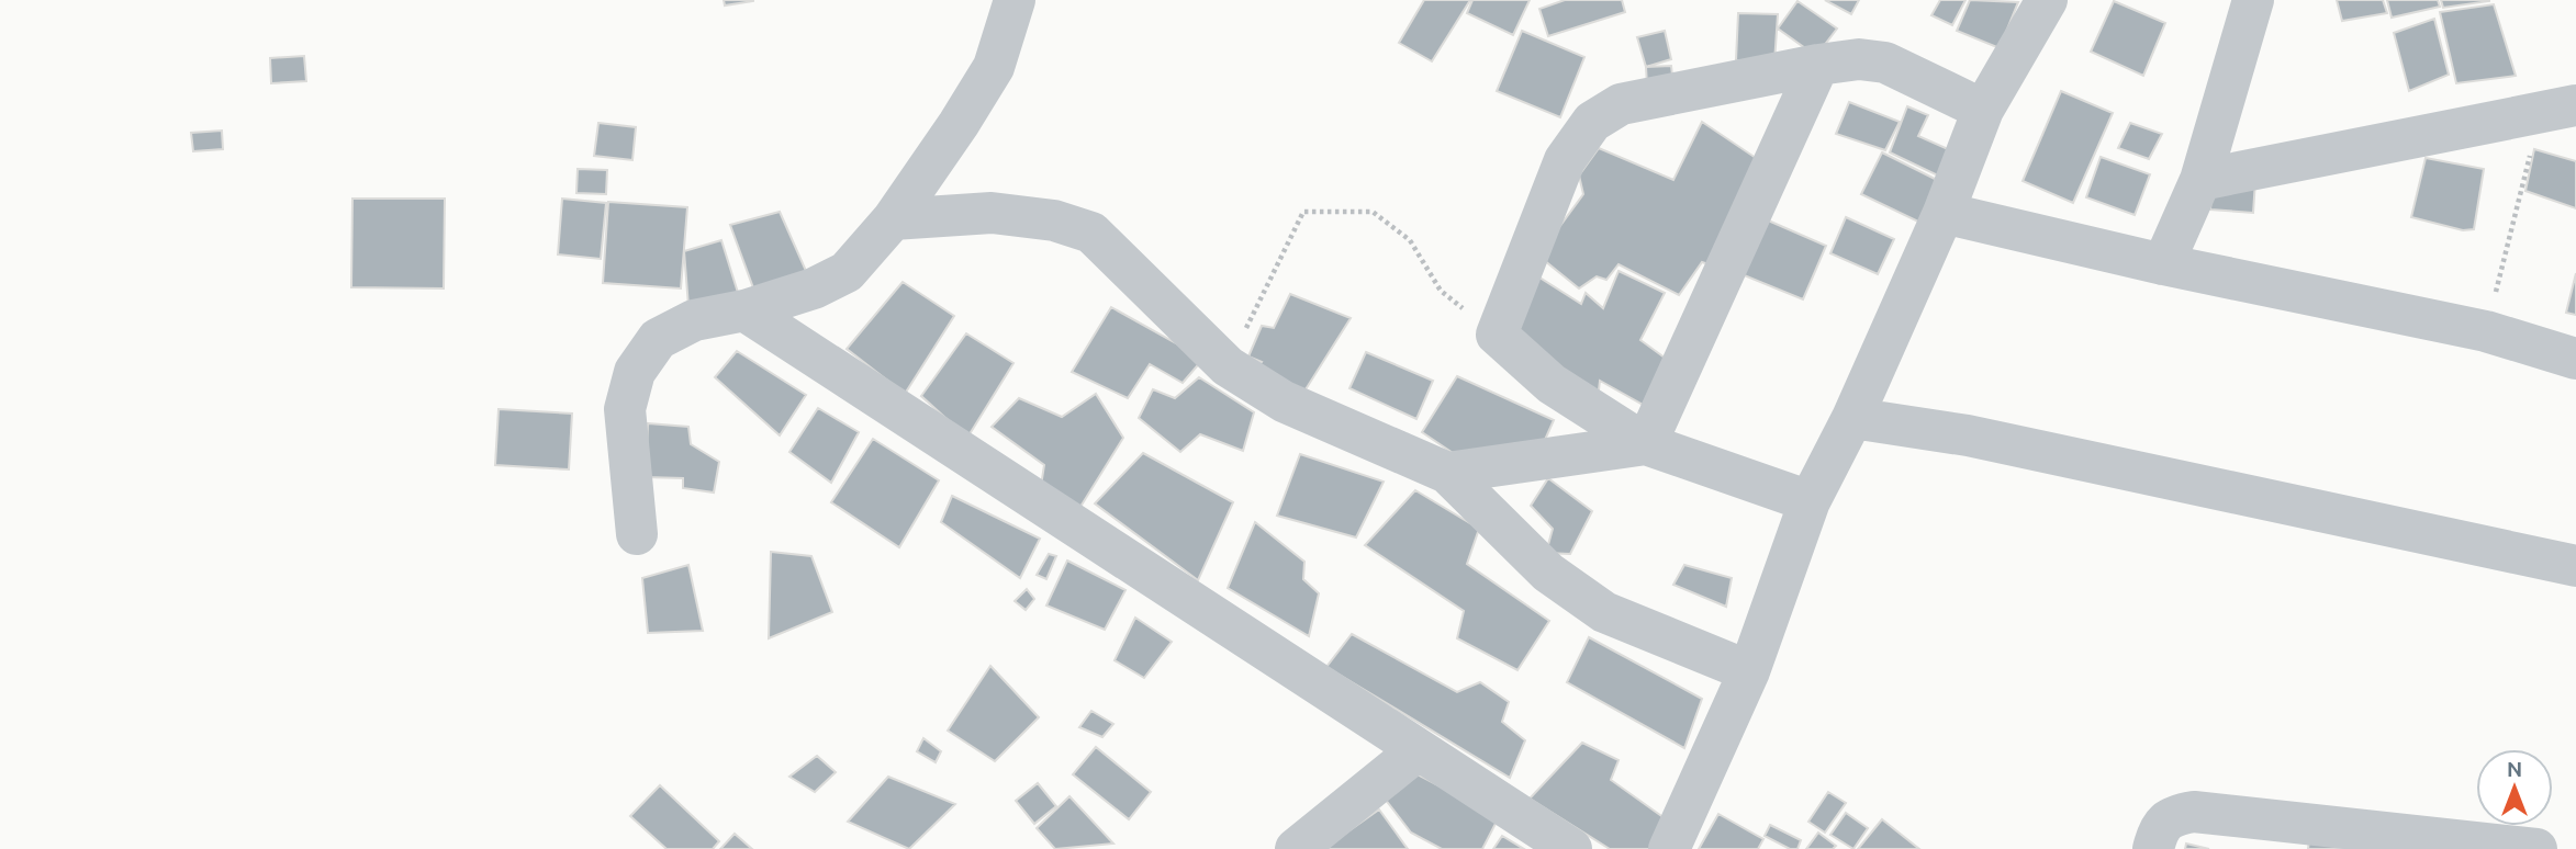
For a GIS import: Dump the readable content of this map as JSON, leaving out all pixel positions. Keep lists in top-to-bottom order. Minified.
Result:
{"north":"top"}
